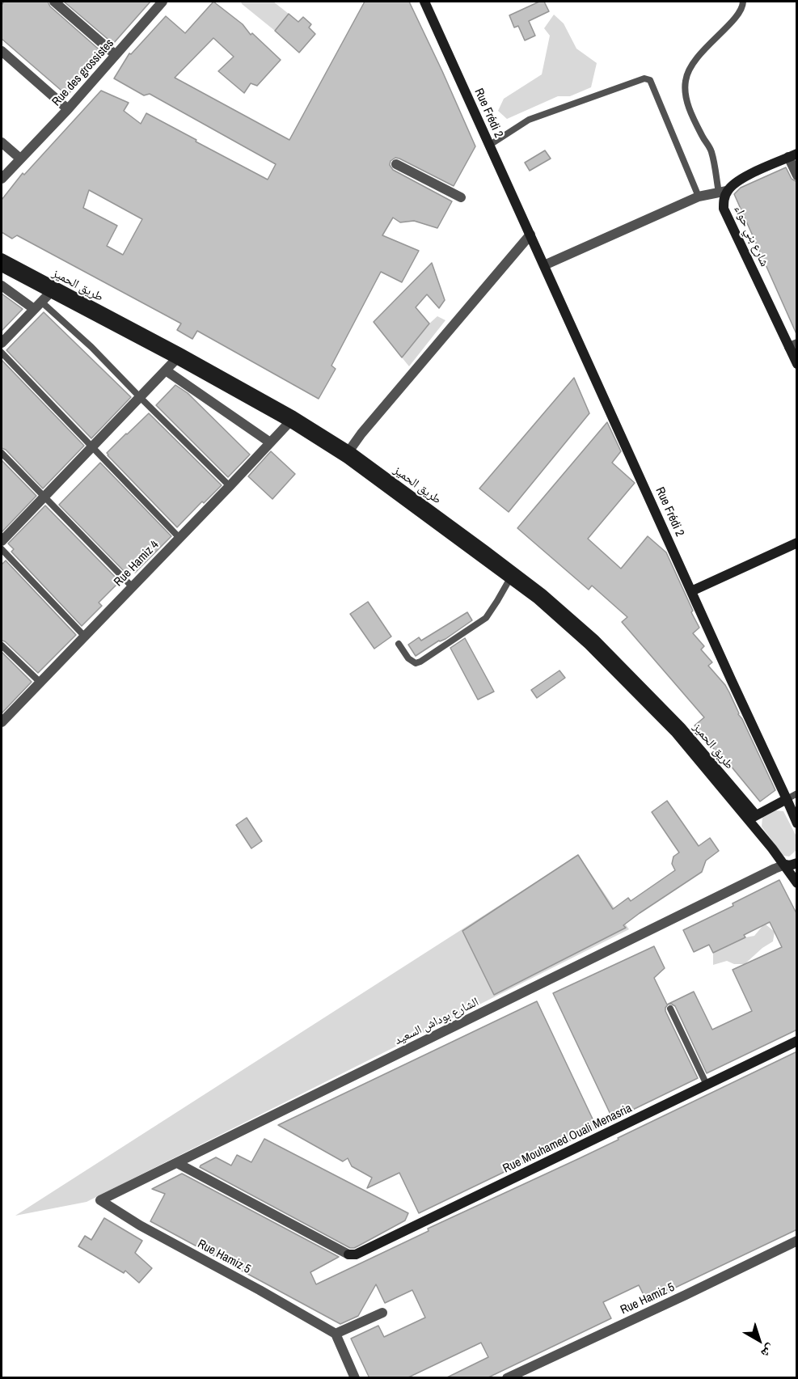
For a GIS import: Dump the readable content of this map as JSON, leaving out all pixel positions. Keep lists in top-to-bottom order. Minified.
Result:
{"streets":{"main road":["Rue Frédi 2","شارع بني حواء","طريق الحميز","Rue Mouhamed Ouali Menasria"],"street":["Rue des grossistes","Rue Hamiz 4","الشارع بوداش السعيد","Rue Hamiz 5"]},"crossings":[["طريق الحميز","Rue Hamiz 4"],["الشارع بوداش السعيد","Rue Hamiz 5"]],"north":"bottom right"}
